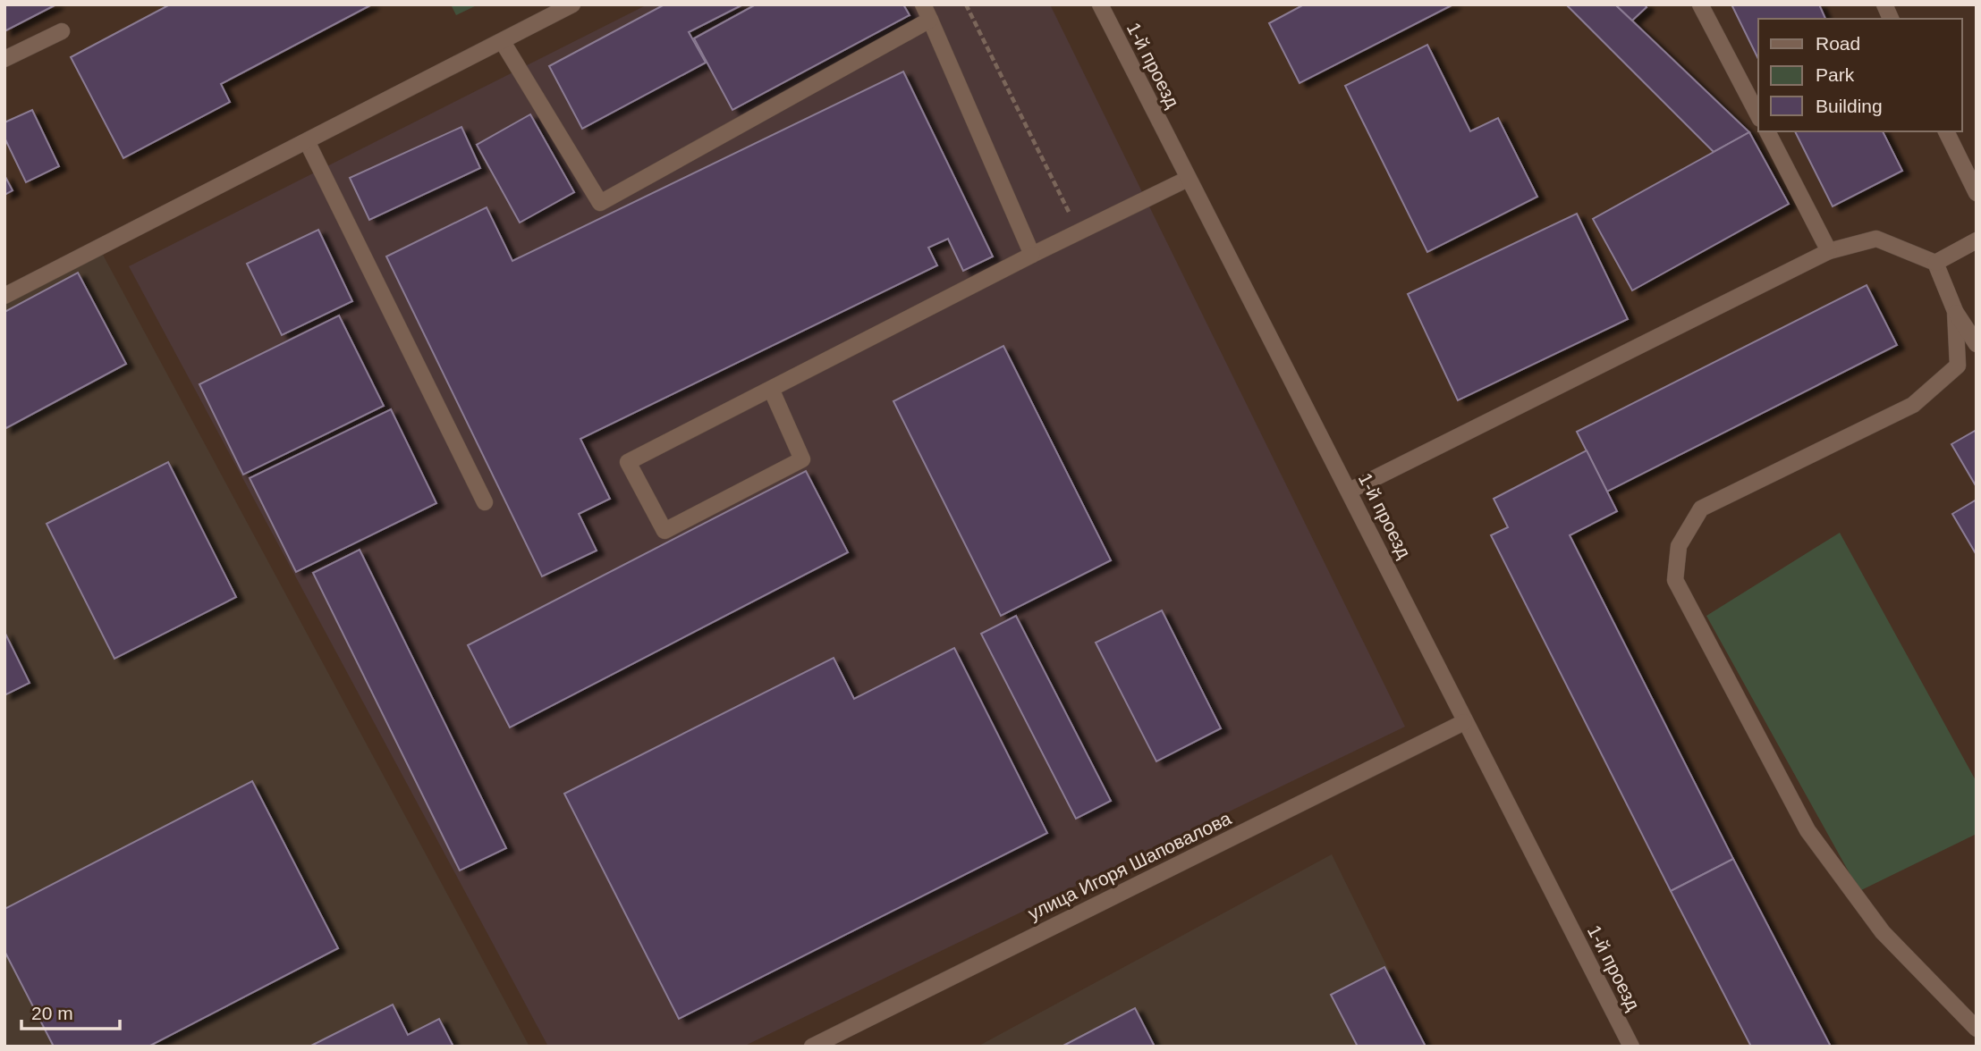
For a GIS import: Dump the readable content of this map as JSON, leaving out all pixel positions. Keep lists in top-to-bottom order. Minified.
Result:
{"streets":{"street":["1-й проезд","улица Игоря Шаповалова"]},"crossings":[["1-й проезд","улица Игоря Шаповалова"]],"legend":["Road","Park","Building"],"scale_bar":"20 m"}
